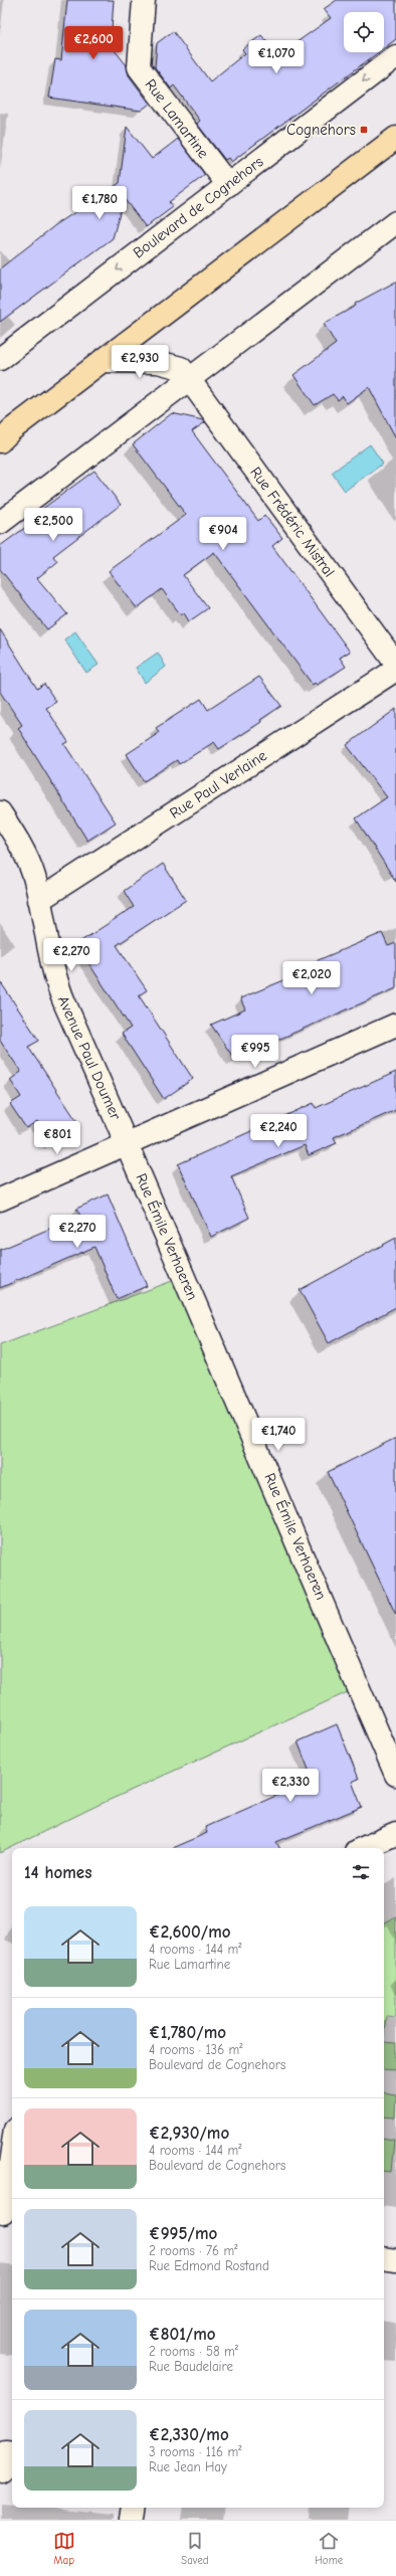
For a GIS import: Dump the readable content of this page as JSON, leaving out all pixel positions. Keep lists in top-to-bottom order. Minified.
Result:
{"streets":{"street":["Rue Lamartine","Boulevard de Cognehors","Rue Frédéric Mistral","Rue Paul Verlaine","Avenue Paul Doumer","Rue Émile Verhaeren"]},"crossings":[["Rue Lamartine","Boulevard de Cognehors"],["Rue Paul Verlaine","Avenue Paul Doumer"],["Avenue Paul Doumer","Rue Émile Verhaeren"]],"places":{"transit":["Cognehors"]},"page":{"price":["€2,600","€1,070","€1,780","€2,930","€2,500","€904","€2,270","€2,020","€995","€2,240","€801","€2,270","€1,740","€2,330"],"heading":"14 homes","list":[{"name":"€2,600/mo","note":"4 rooms · 144 m² · Rue Lamartine"},{"name":"€1,780/mo","note":"4 rooms · 136 m² · Boulevard de Cognehors"},{"name":"€2,930/mo","note":"4 rooms · 144 m² · Boulevard de Cognehors"},{"name":"€995/mo","note":"2 rooms · 76 m² · Rue Edmond Rostand"},{"name":"€801/mo","note":"2 rooms · 58 m² · Rue Baudelaire"},{"name":"€2,330/mo","note":"3 rooms · 116 m² · Rue Jean Hay"}],"tabs":["Map","Saved","Home"]}}
